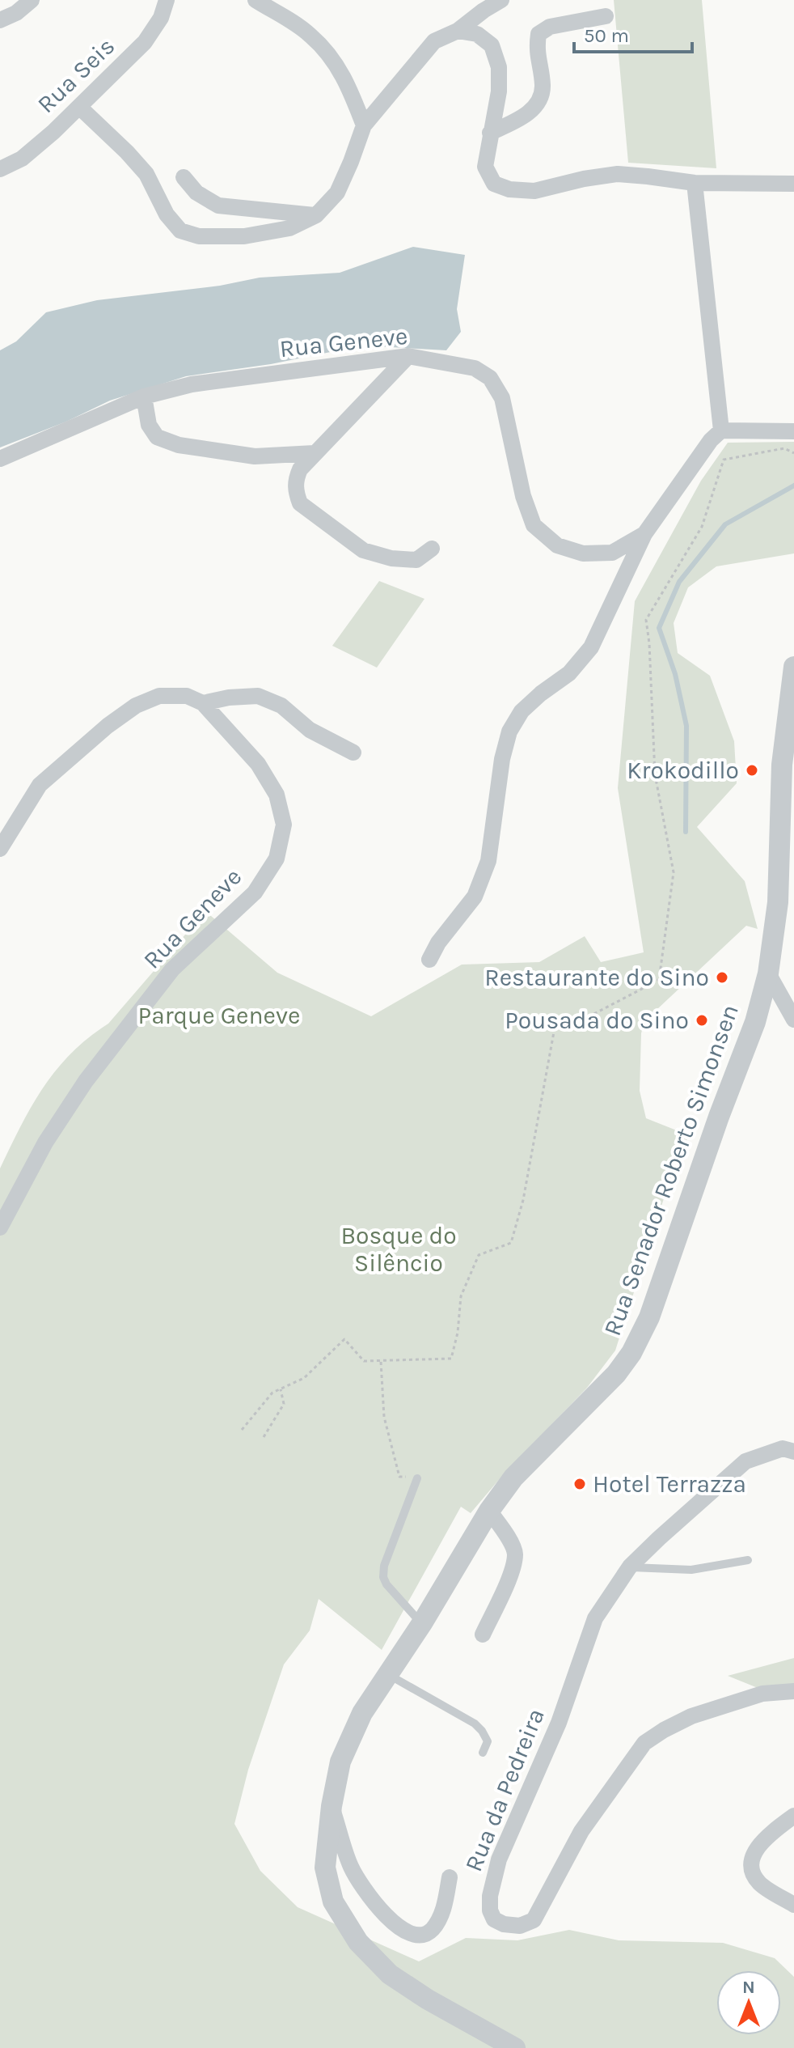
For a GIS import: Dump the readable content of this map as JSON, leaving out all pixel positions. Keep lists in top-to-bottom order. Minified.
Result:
{"streets":{"street":["Rua Seis","Rua Geneve","Rua Senador Roberto Simonsen","Rua da Pedreira"]},"parks":["Parque Geneve","Bosque do Silêncio"],"places":["Krokodillo","Restaurante do Sino","Pousada do Sino","Hotel Terrazza"],"scale_bar":"50 m","north":"top"}
